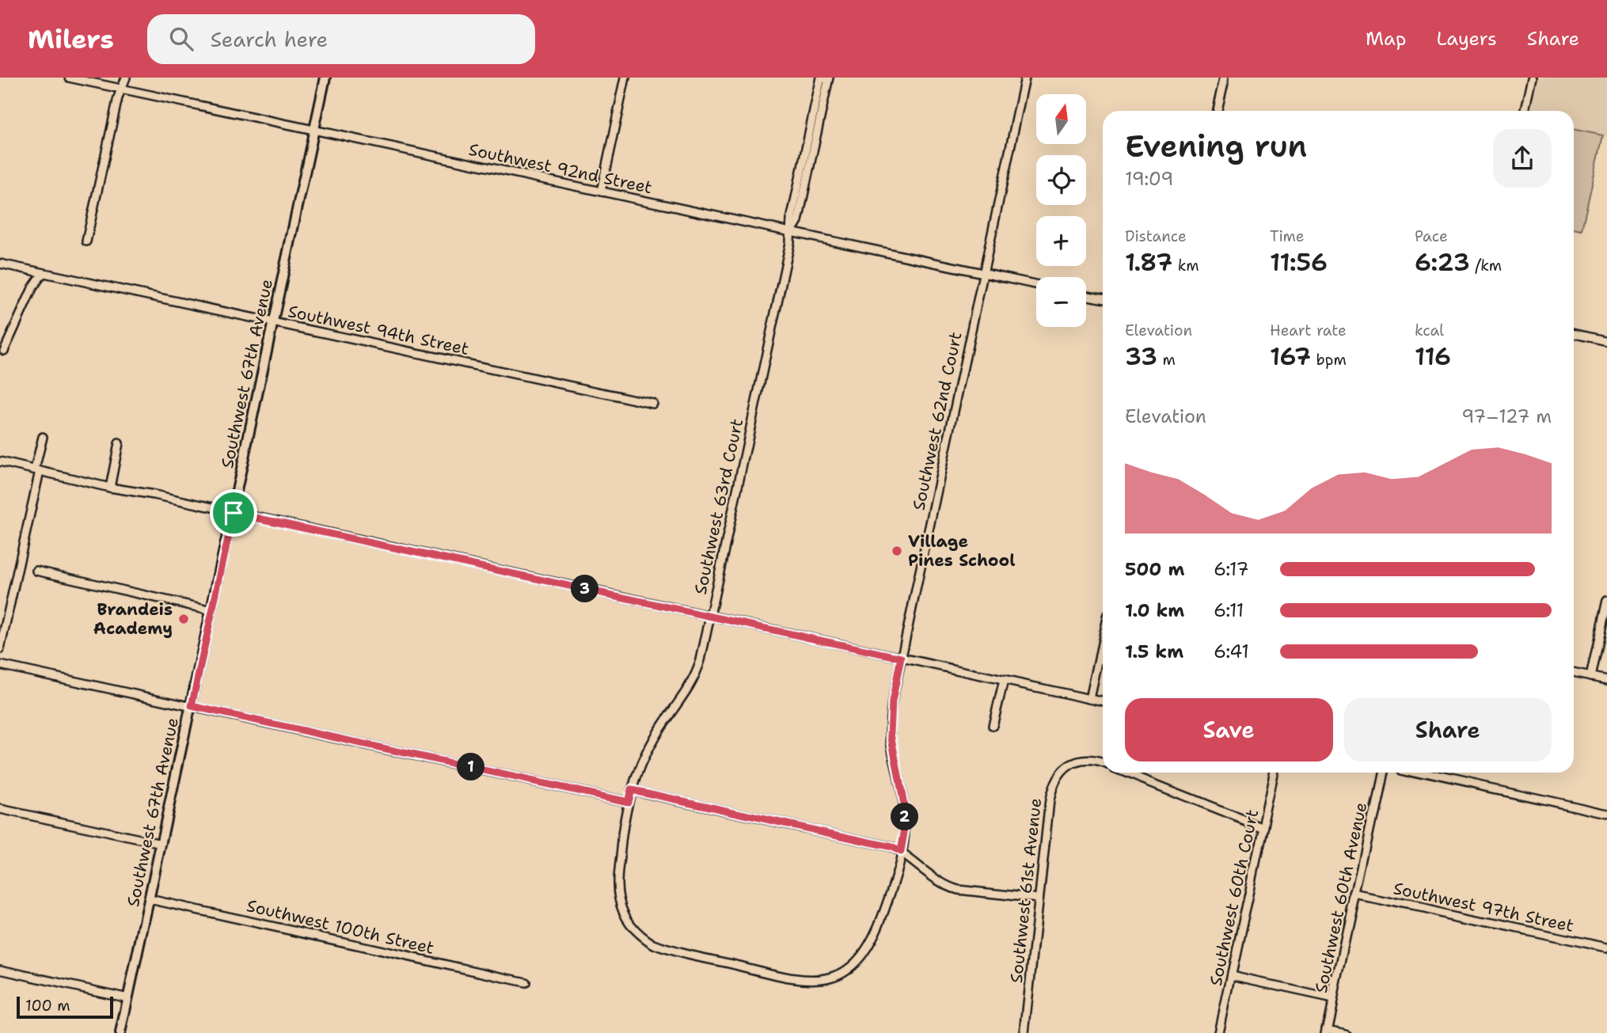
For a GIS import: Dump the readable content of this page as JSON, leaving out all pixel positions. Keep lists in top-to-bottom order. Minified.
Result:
{"streets":{"main road":["Southwest 67th Avenue"],"street":["Southwest 92nd Street","Southwest 94th Street","Southwest 62nd Court","Southwest 63rd Court","Southwest 61st Avenue","Southwest 60th Court","Southwest 60th Avenue","Southwest 97th Street","Southwest 100th Street"]},"crossings":[["Southwest 92nd Street","Southwest 67th Avenue"],["Southwest 92nd Street","Southwest 62nd Court"],["Southwest 92nd Street","Southwest 63rd Court"],["Southwest 94th Street","Southwest 67th Avenue"],["Southwest 67th Avenue","Southwest 100th Street"],["Southwest 62nd Court","Southwest 63rd Court"],["Southwest 60th Avenue","Southwest 97th Street"]],"places":["Village Pines School","Brandeis Academy"],"scale_bar":"100 m","north":"top","page":{"header":"Milers","search":"Search here","nav":["Map","Layers","Share"],"map_buttons":["+","−"],"heading":["Evening run","19:09"],"stats":[["Distance","1.87 km"],["Time","11:56"],["Pace","6:23 /km"],["Elevation","33 m"],["Heart rate","167 bpm"],["kcal","116"]],"chart":["Elevation","97–127 m"],"list":[{"name":"500 m","note":"6:17"},{"name":"1.0 km","note":"6:11"},{"name":"1.5 km","note":"6:41"}],"pins":["3","1","2"],"buttons":["Save","Share"],"scale":"100 m"}}
